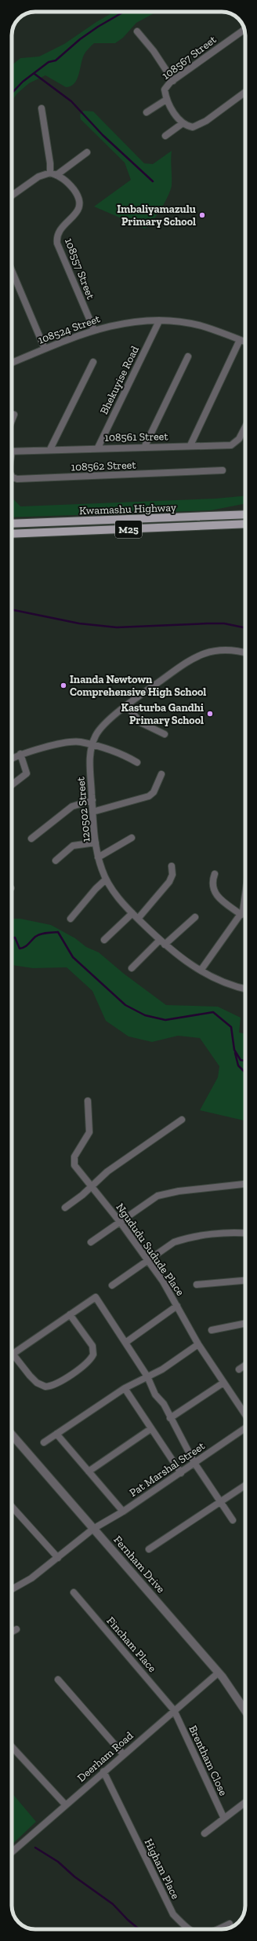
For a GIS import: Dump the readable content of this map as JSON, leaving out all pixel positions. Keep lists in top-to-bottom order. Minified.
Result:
{"streets":{"main road":["Kwamashu Highway","M25"],"street":["108567 Street","108557 Street","108524 Street","Bhekuyise Road","108561 Street","108562 Street","120502 Street","Ngududu Sudude Place","Pat Marshal Street","Fernham Drive","Fincham Place","Deerham Road","Brentham Close","Higham Place"]},"crossings":[["108557 Street","108524 Street"],["108524 Street","Bhekuyise Road"],["Bhekuyise Road","108561 Street"],["Pat Marshal Street","Fernham Drive"],["Fernham Drive","Deerham Road"],["Fincham Place","Deerham Road"],["Fincham Place","Brentham Close"],["Deerham Road","Brentham Close"],["Deerham Road","Higham Place"]],"places":["Imbaliyamazulu Primary School","Inanda Newtown Comprehensive High School","Kasturba Gandhi Primary School"]}
